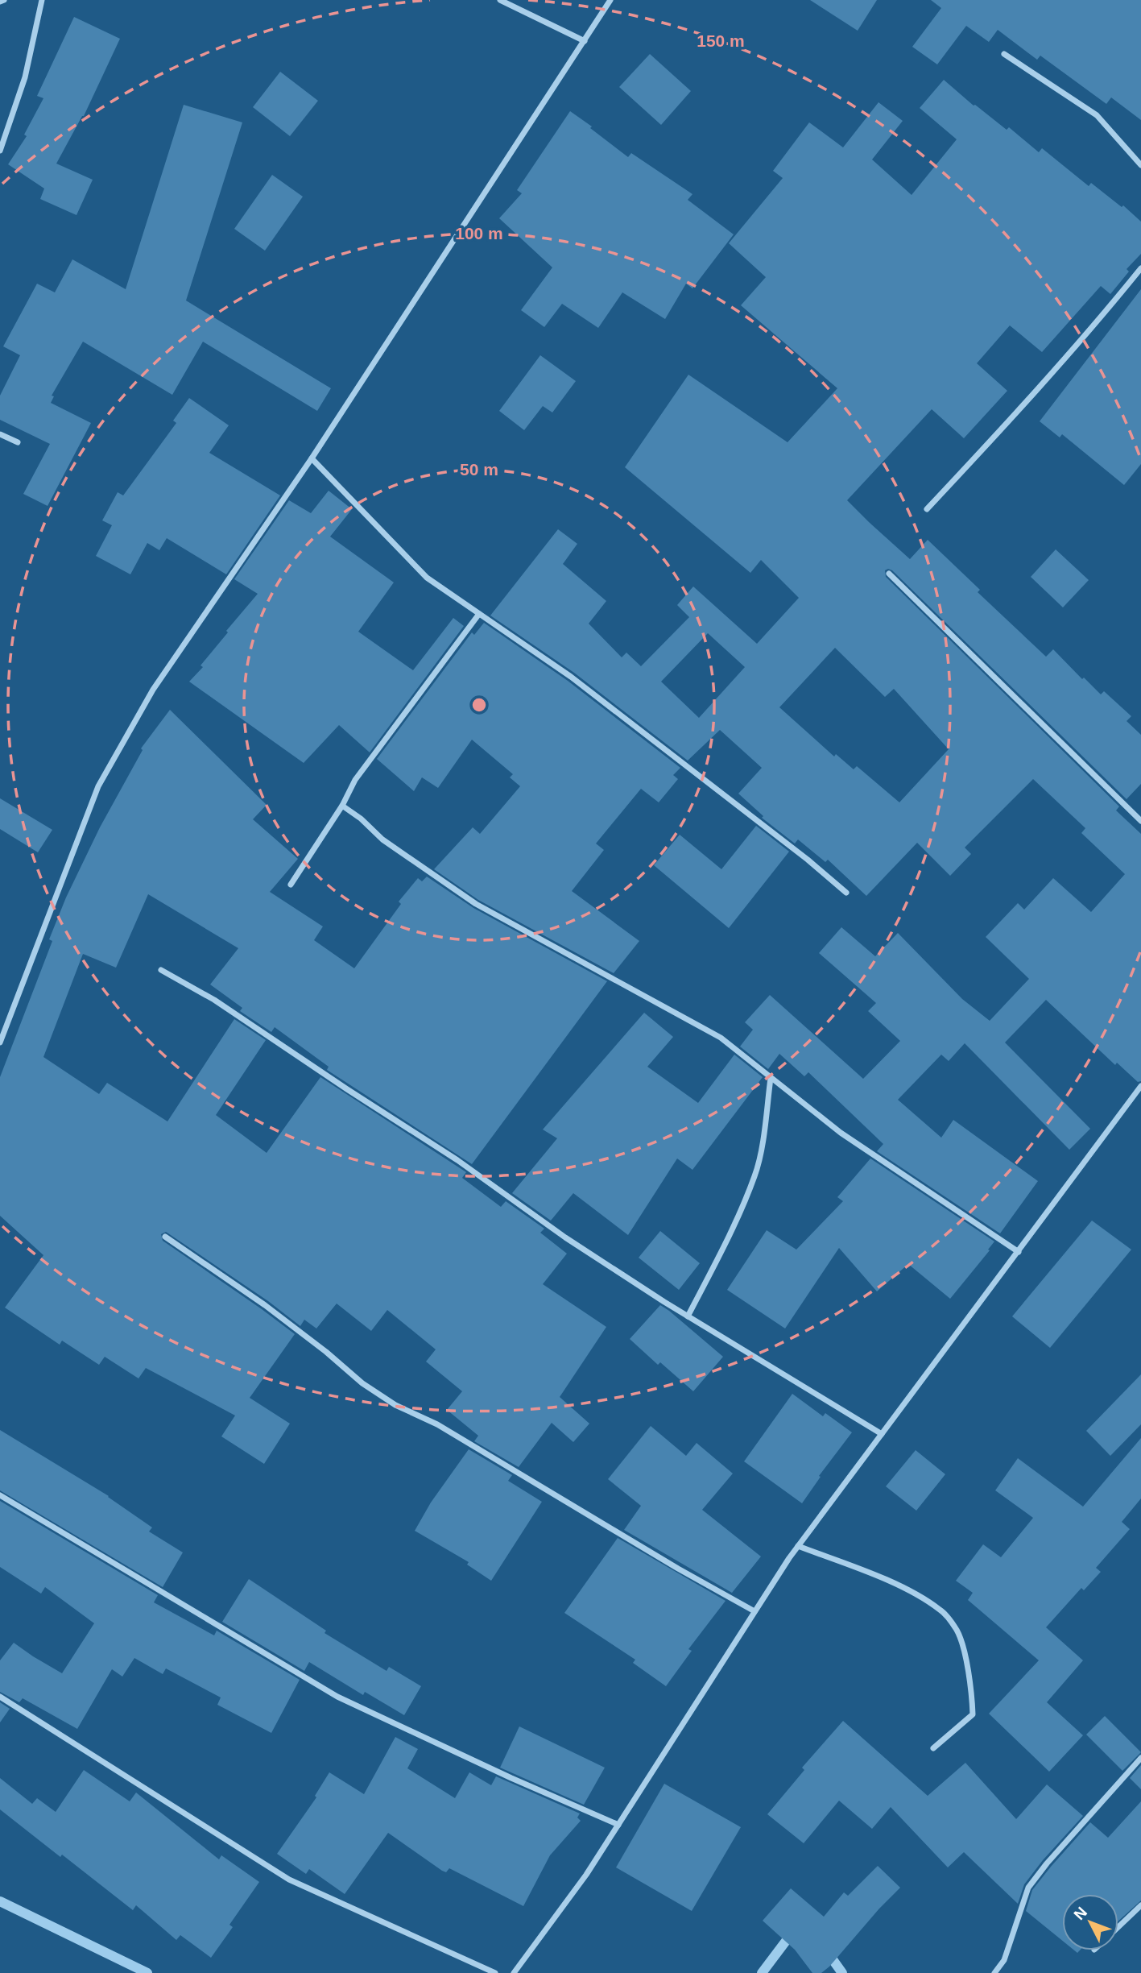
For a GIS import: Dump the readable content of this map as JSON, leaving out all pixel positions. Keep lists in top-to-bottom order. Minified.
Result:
{"north":"top left","rings":["150 m","100 m","50 m"]}
